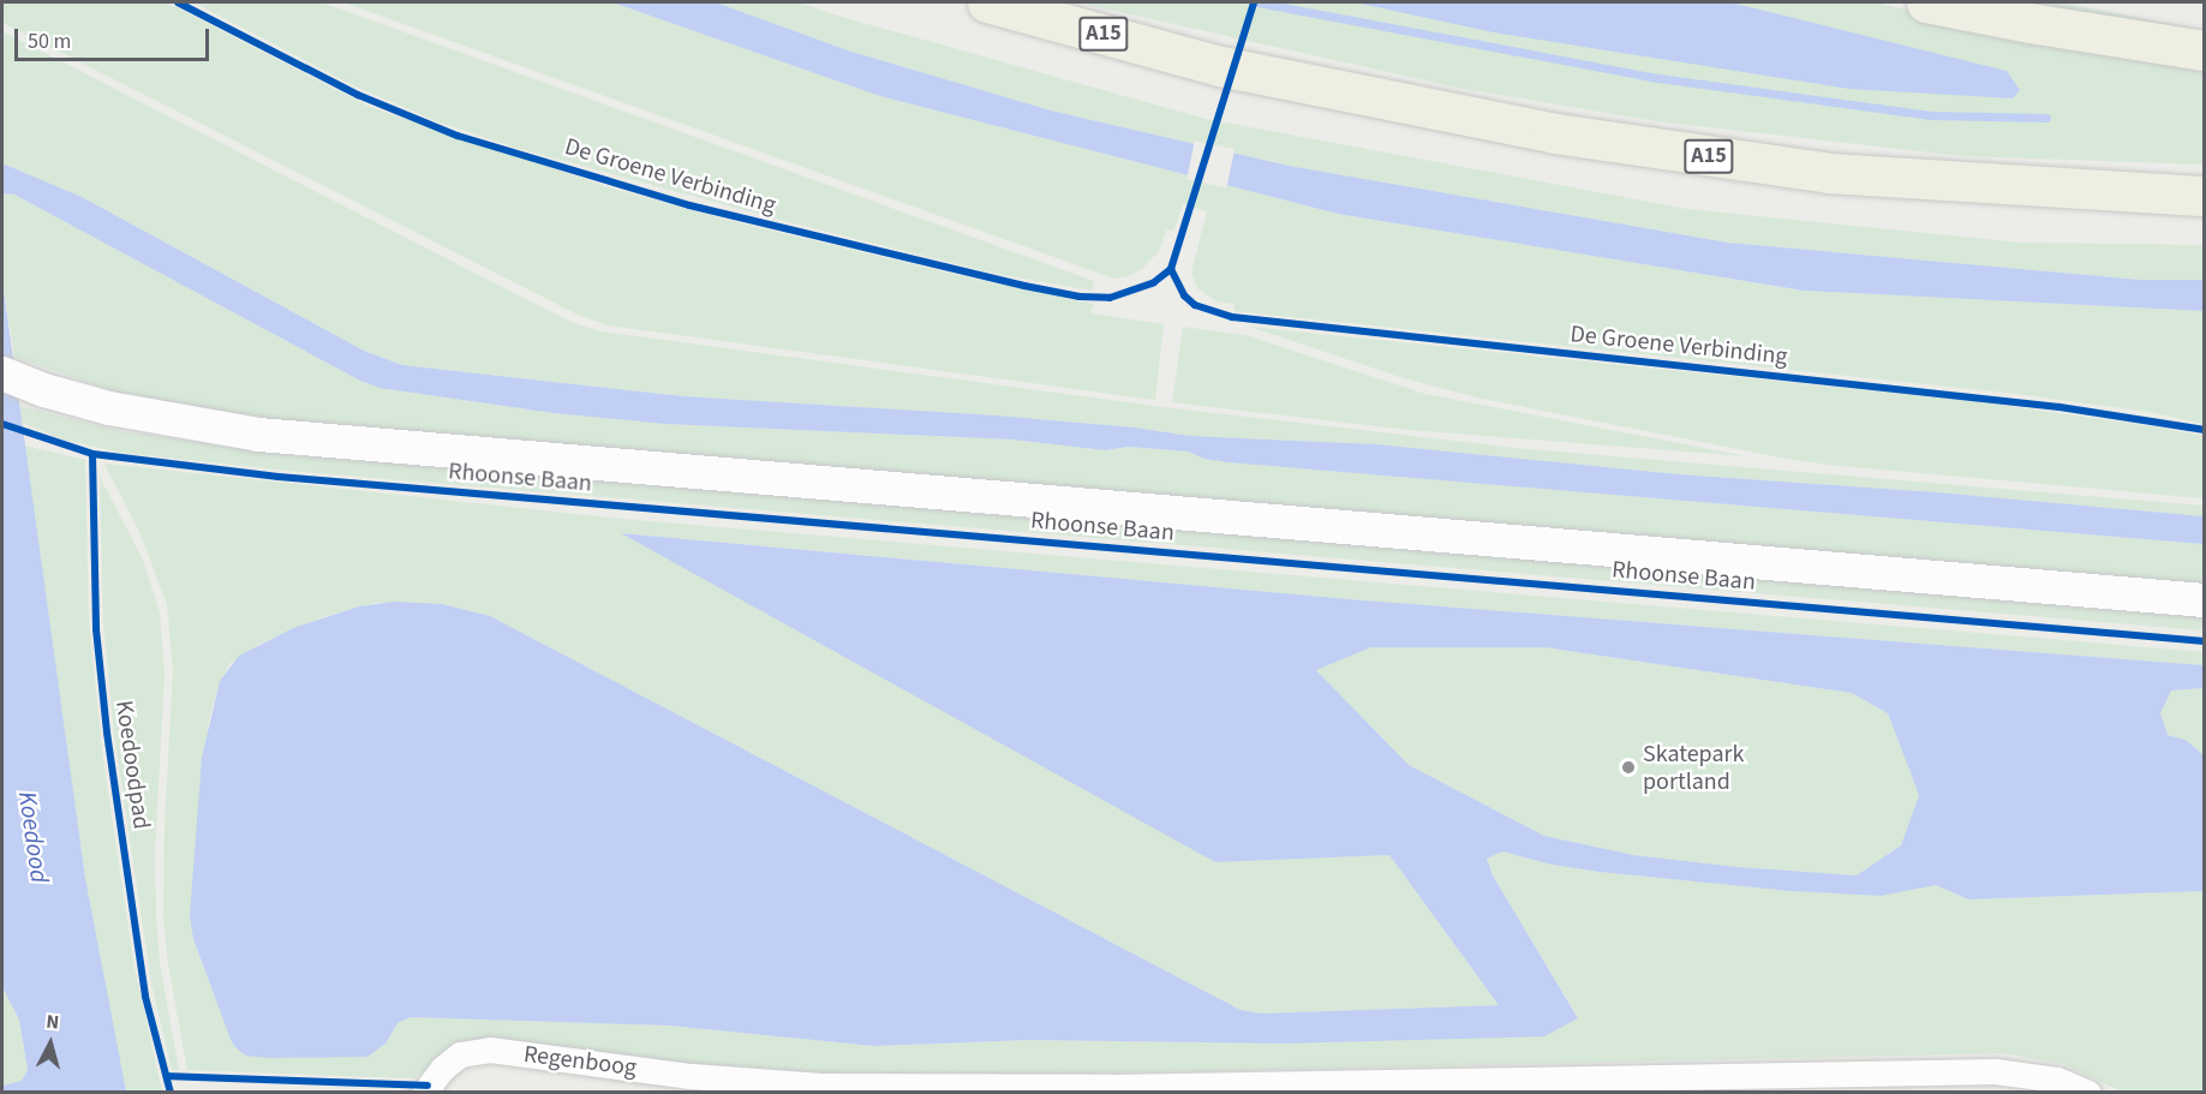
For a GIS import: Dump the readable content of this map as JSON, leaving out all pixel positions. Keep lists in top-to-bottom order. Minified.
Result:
{"streets":{"highway":["A15"],"main road":["Rhoonse Baan"],"street":["Regenboog"],"cycle path":["De Groene Verbinding","Koedoodpad"]},"water":["Koedood"],"places":["Skatepark portland"],"scale_bar":"50 m","north":"top"}
